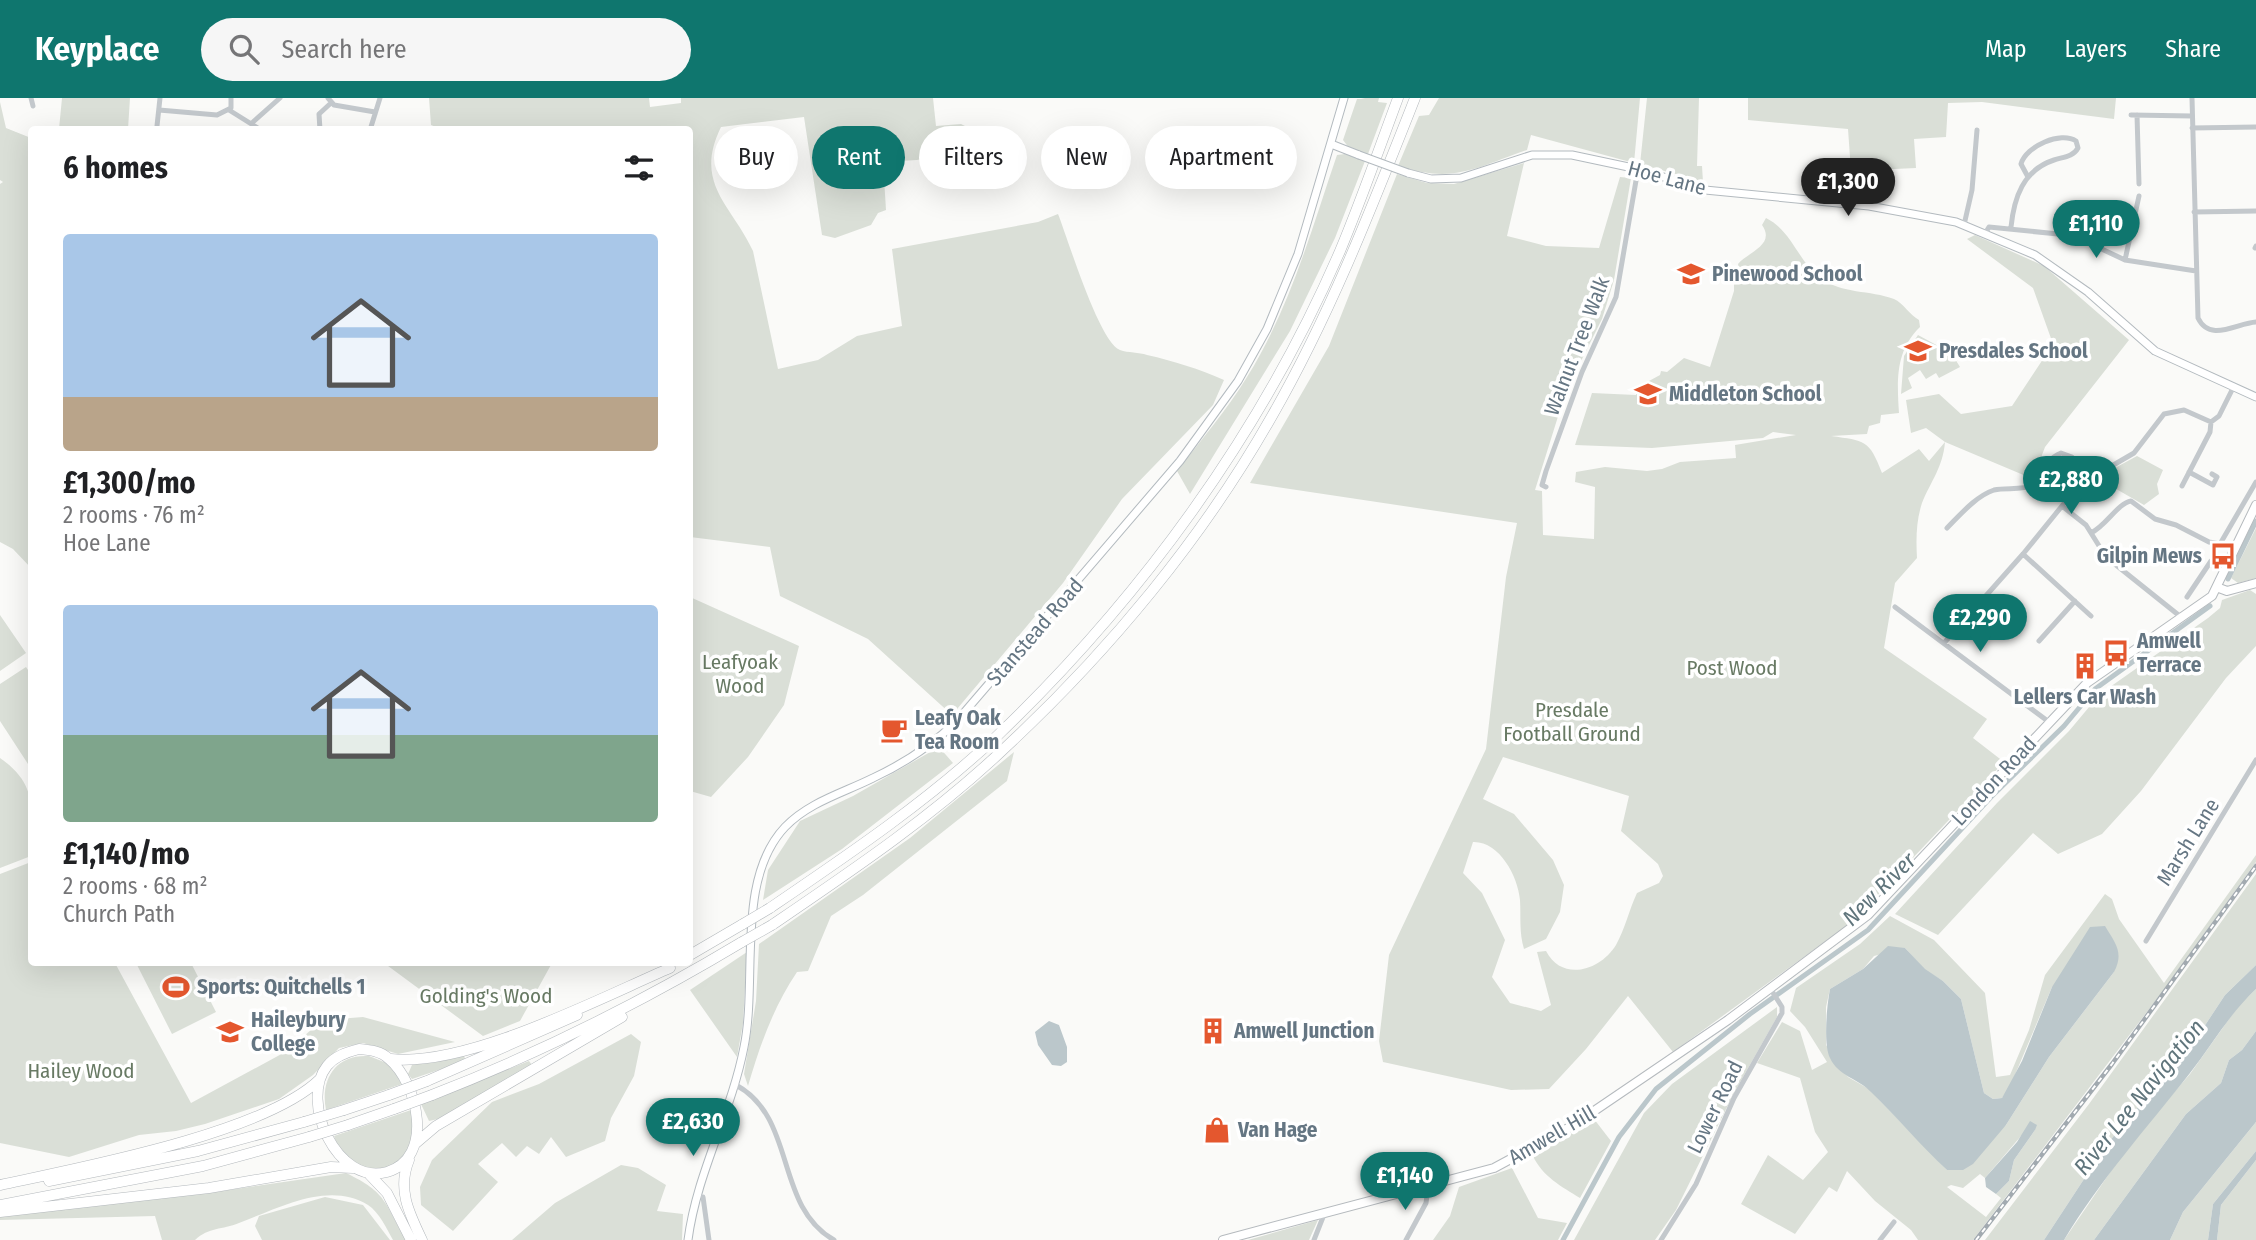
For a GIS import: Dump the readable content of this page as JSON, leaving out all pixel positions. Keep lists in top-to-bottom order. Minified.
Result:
{"streets":{"main road":["Hoe Lane","Stanstead Road","London Road","Amwell Hill"],"street":["Walnut Tree Walk","Marsh Lane","Lower Road"]},"crossings":[["Hoe Lane","Walnut Tree Walk"],["Hoe Lane","Stanstead Road"],["London Road","Lower Road"],["London Road","Amwell Hill"],["Lower Road","Amwell Hill"]],"water":["New River","River Lee Navigation"],"parks":["Leafyoak Wood","Post Wood","Presdale Football Ground","Golding's Wood","Hailey Wood"],"places":{"school or university":["Pinewood School","Presdales School","Middleton School","Haileybury College"],"bus stop":["Gilpin Mews","Amwell Terrace"],"building":["Lellers Car Wash","Amwell Junction"],"cafe":["Leafy Oak Tea Room"],"sports":["Sports: Quitchells 1"],"shop":["Van Hage"]},"page":{"header":"Keyplace","search":"Search here","nav":["Map","Layers","Share"],"chip":["Buy","Rent","Filters","New","Apartment"],"heading":"6 homes","price":["£1,300","£1,110","£2,880","£2,290","£2,630","£1,140"],"list":[{"name":"£1,300/mo","note":"2 rooms · 76 m² · Hoe Lane"},{"name":"£1,140/mo","note":"2 rooms · 68 m² · Church Path"}]}}
